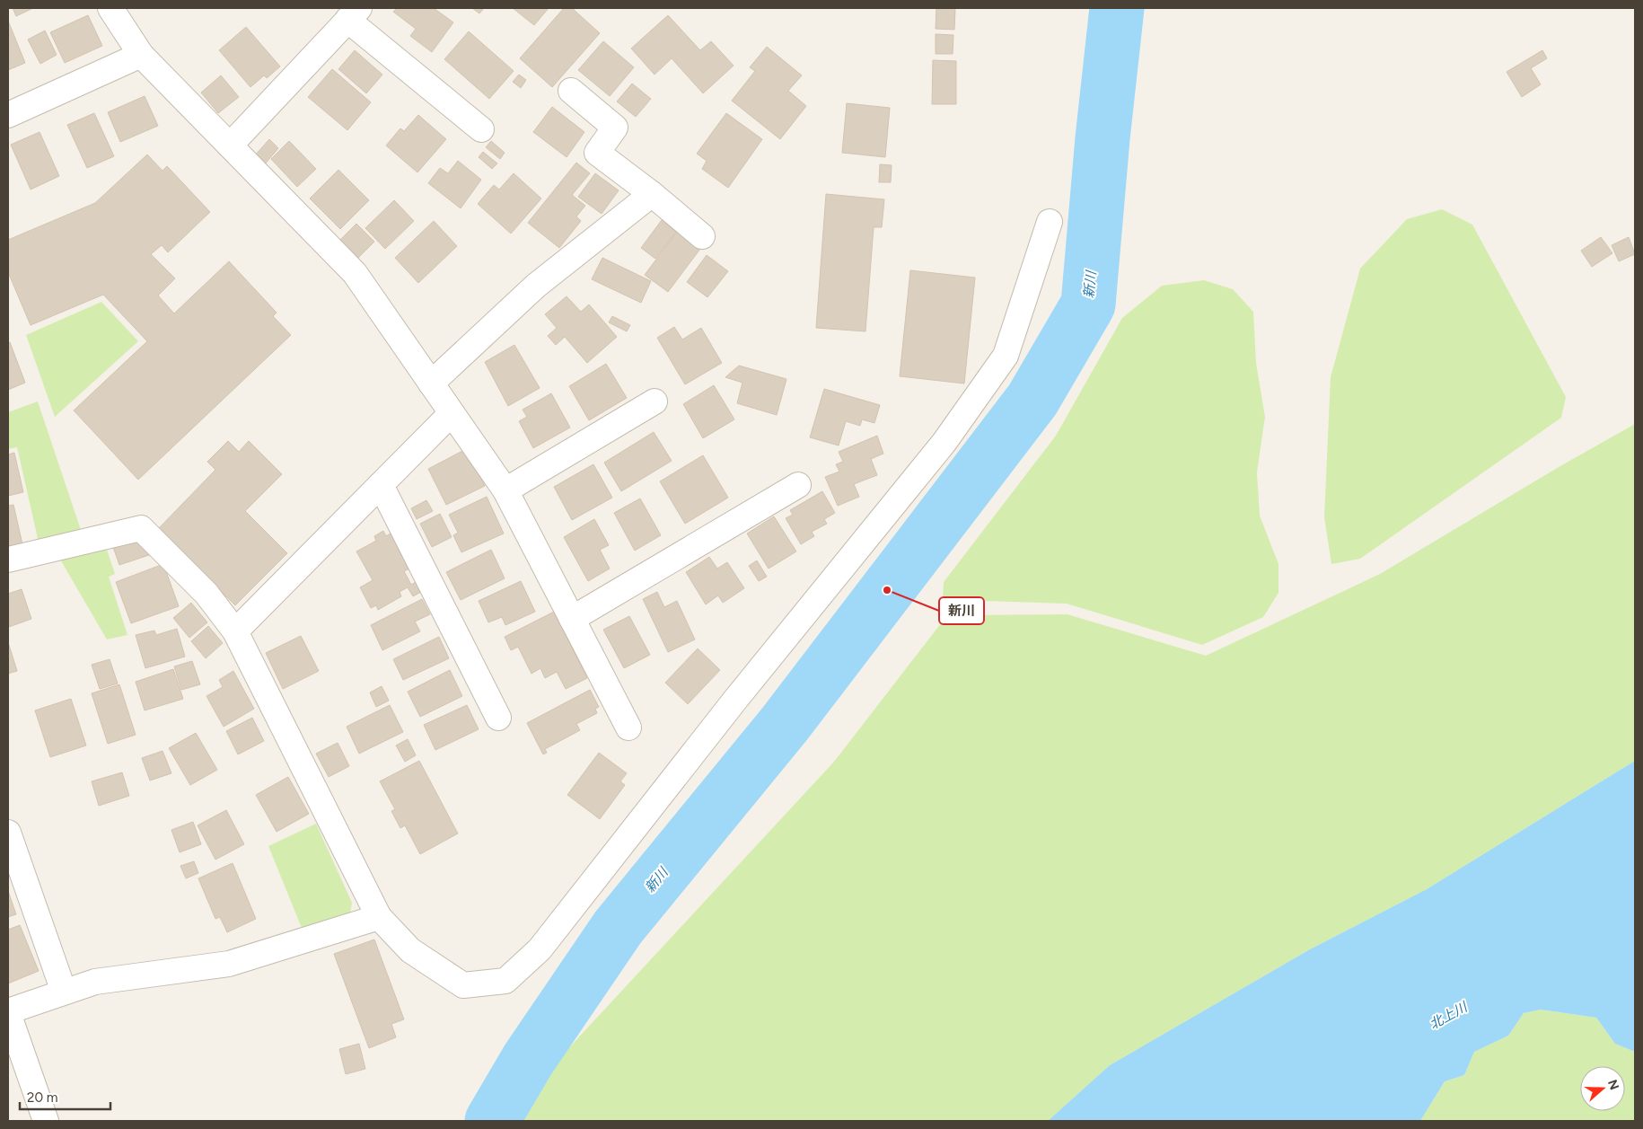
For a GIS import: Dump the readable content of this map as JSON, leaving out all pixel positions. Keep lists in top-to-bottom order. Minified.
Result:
{"water":["新川","北上川"],"places":["新川"],"scale_bar":"20 m","north":"right"}
